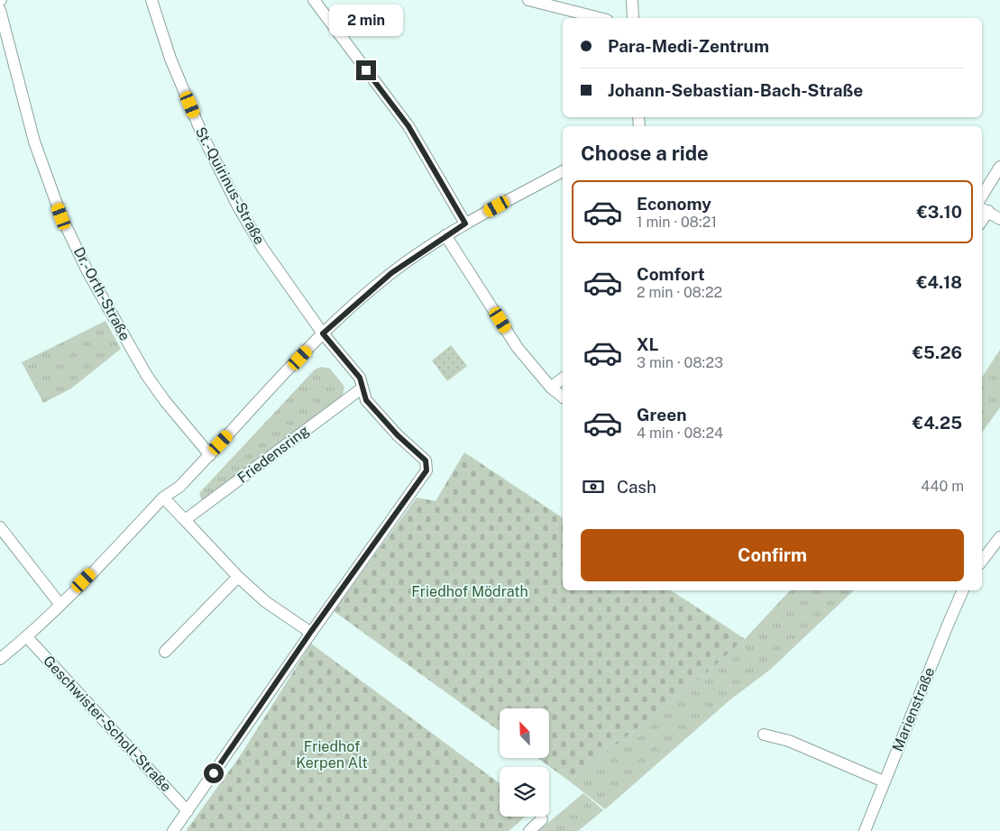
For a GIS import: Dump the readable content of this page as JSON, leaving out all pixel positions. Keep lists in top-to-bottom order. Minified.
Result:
{"streets":{"street":["St.-Quirinus-Straße","Dr.-Orth-Straße","Friedensring","Marienstraße","Geschwister-Scholl-Straße"]},"crossings":[["St.-Quirinus-Straße","Friedensring"]],"parks":["Friedhof Mödrath","Friedhof Kerpen Alt"],"north":"top left","page":{"bubble":"2 min","banner":["Para-Medi-Zentrum","Johann-Sebastian-Bach-Straße"],"heading":"Choose a ride","list":[{"name":"Economy","note":"1 min · 08:21","value":"€3.10"},{"name":"Comfort","note":"2 min · 08:22","value":"€4.18"},{"name":"XL","note":"3 min · 08:23","value":"€5.26"},{"name":"Green","note":"4 min · 08:24","value":"€4.25"}],"pay":["Cash","440 m"],"buttons":"Confirm"}}
